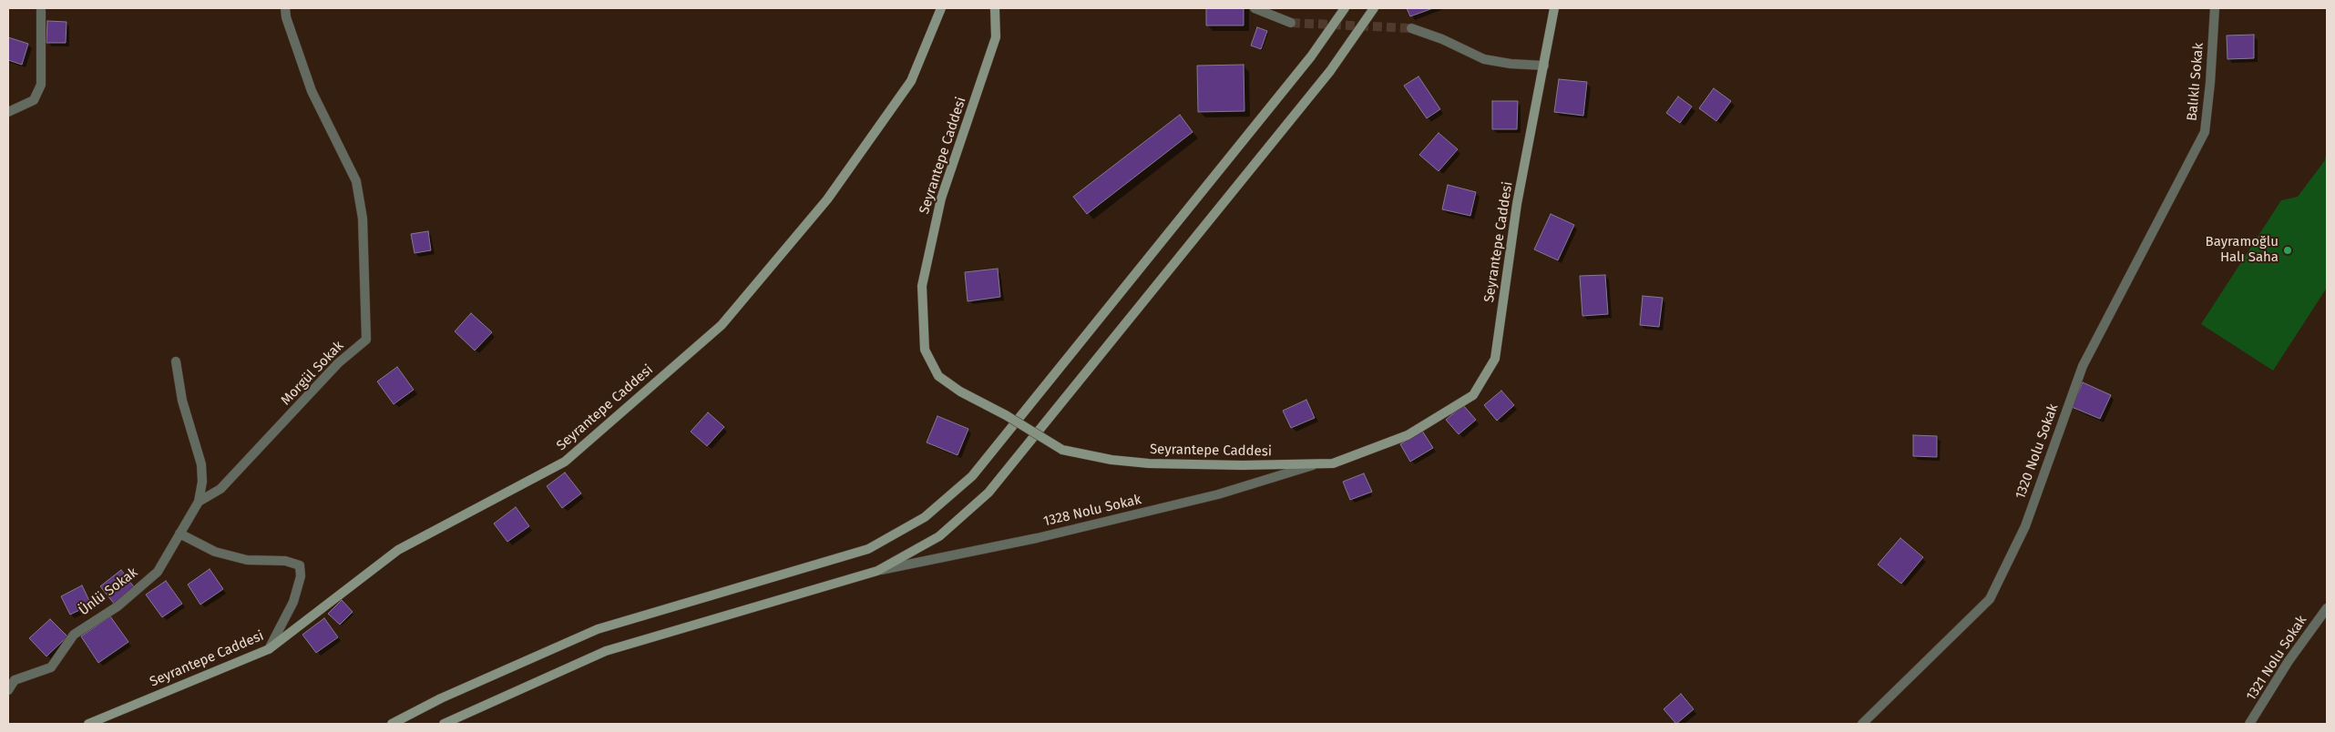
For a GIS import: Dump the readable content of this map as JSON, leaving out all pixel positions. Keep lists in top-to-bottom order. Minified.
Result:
{"streets":{"street":["Balıklı Sokak","Seyrantepe Caddesi","Morgül Sokak","1320 Nolu Sokak","1328 Nolu Sokak","Ünlü Sokak","1321 Nolu Sokak"]},"crossings":[["Balıklı Sokak","1320 Nolu Sokak"],["Seyrantepe Caddesi","1328 Nolu Sokak"],["Morgül Sokak","Ünlü Sokak"]],"places":["Bayramoğlu Halı Saha"]}
